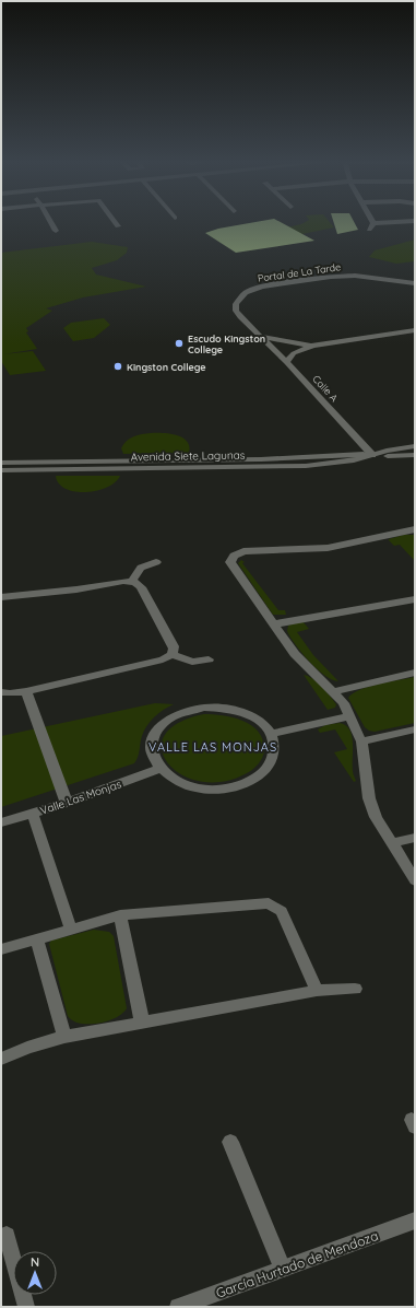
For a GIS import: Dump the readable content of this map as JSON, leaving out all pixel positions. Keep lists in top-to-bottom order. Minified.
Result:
{"streets":{"street":["Portal de La Tarde","Calle A","Avenida Siete Lagunas","Valle Las Monjas","García Hurtado de Mendoza"]},"crossings":[["Portal de La Tarde","Calle A"],["Calle A","Avenida Siete Lagunas"]],"districts":["VALLE LAS MONJAS"],"places":["Escudo Kingston College","Kingston College"],"north":"top"}
